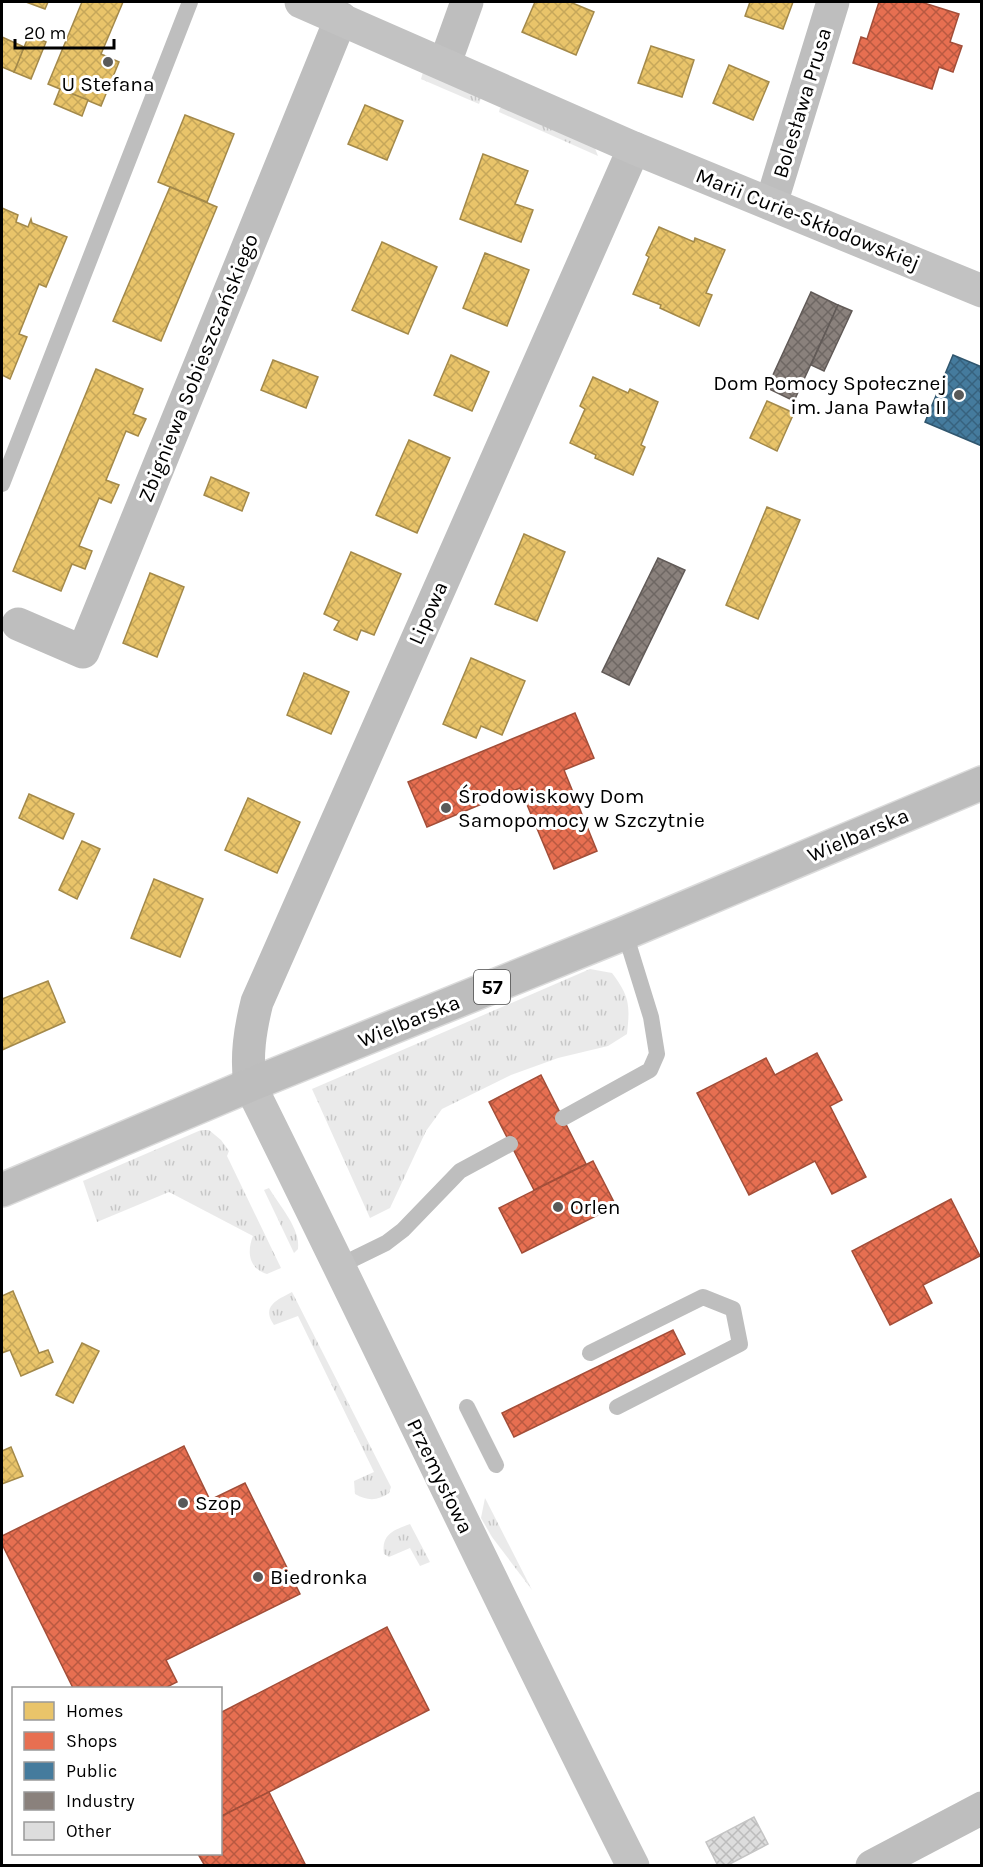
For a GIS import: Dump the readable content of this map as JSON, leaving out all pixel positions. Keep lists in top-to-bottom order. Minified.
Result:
{"streets":{"main road":["Wielbarska","57"],"street":["Bolesława Prusa","Marii Curie-Skłodowskiej","Zbigniewa Sobieszczańskiego","Lipowa","Przemysłowa"]},"crossings":[["Bolesława Prusa","Marii Curie-Skłodowskiej"],["Marii Curie-Skłodowskiej","Lipowa"],["Lipowa","Wielbarska"],["Lipowa","Przemysłowa"],["Wielbarska","Przemysłowa"]],"places":["U Stefana","Dom Pomocy Społecznej im. Jana Pawła II","Środowiskowy Dom Samopomocy w Szczytnie","Orlen","Szop","Biedronka"],"legend":["Homes","Shops","Public","Industry","Other"],"scale_bar":"20 m"}
